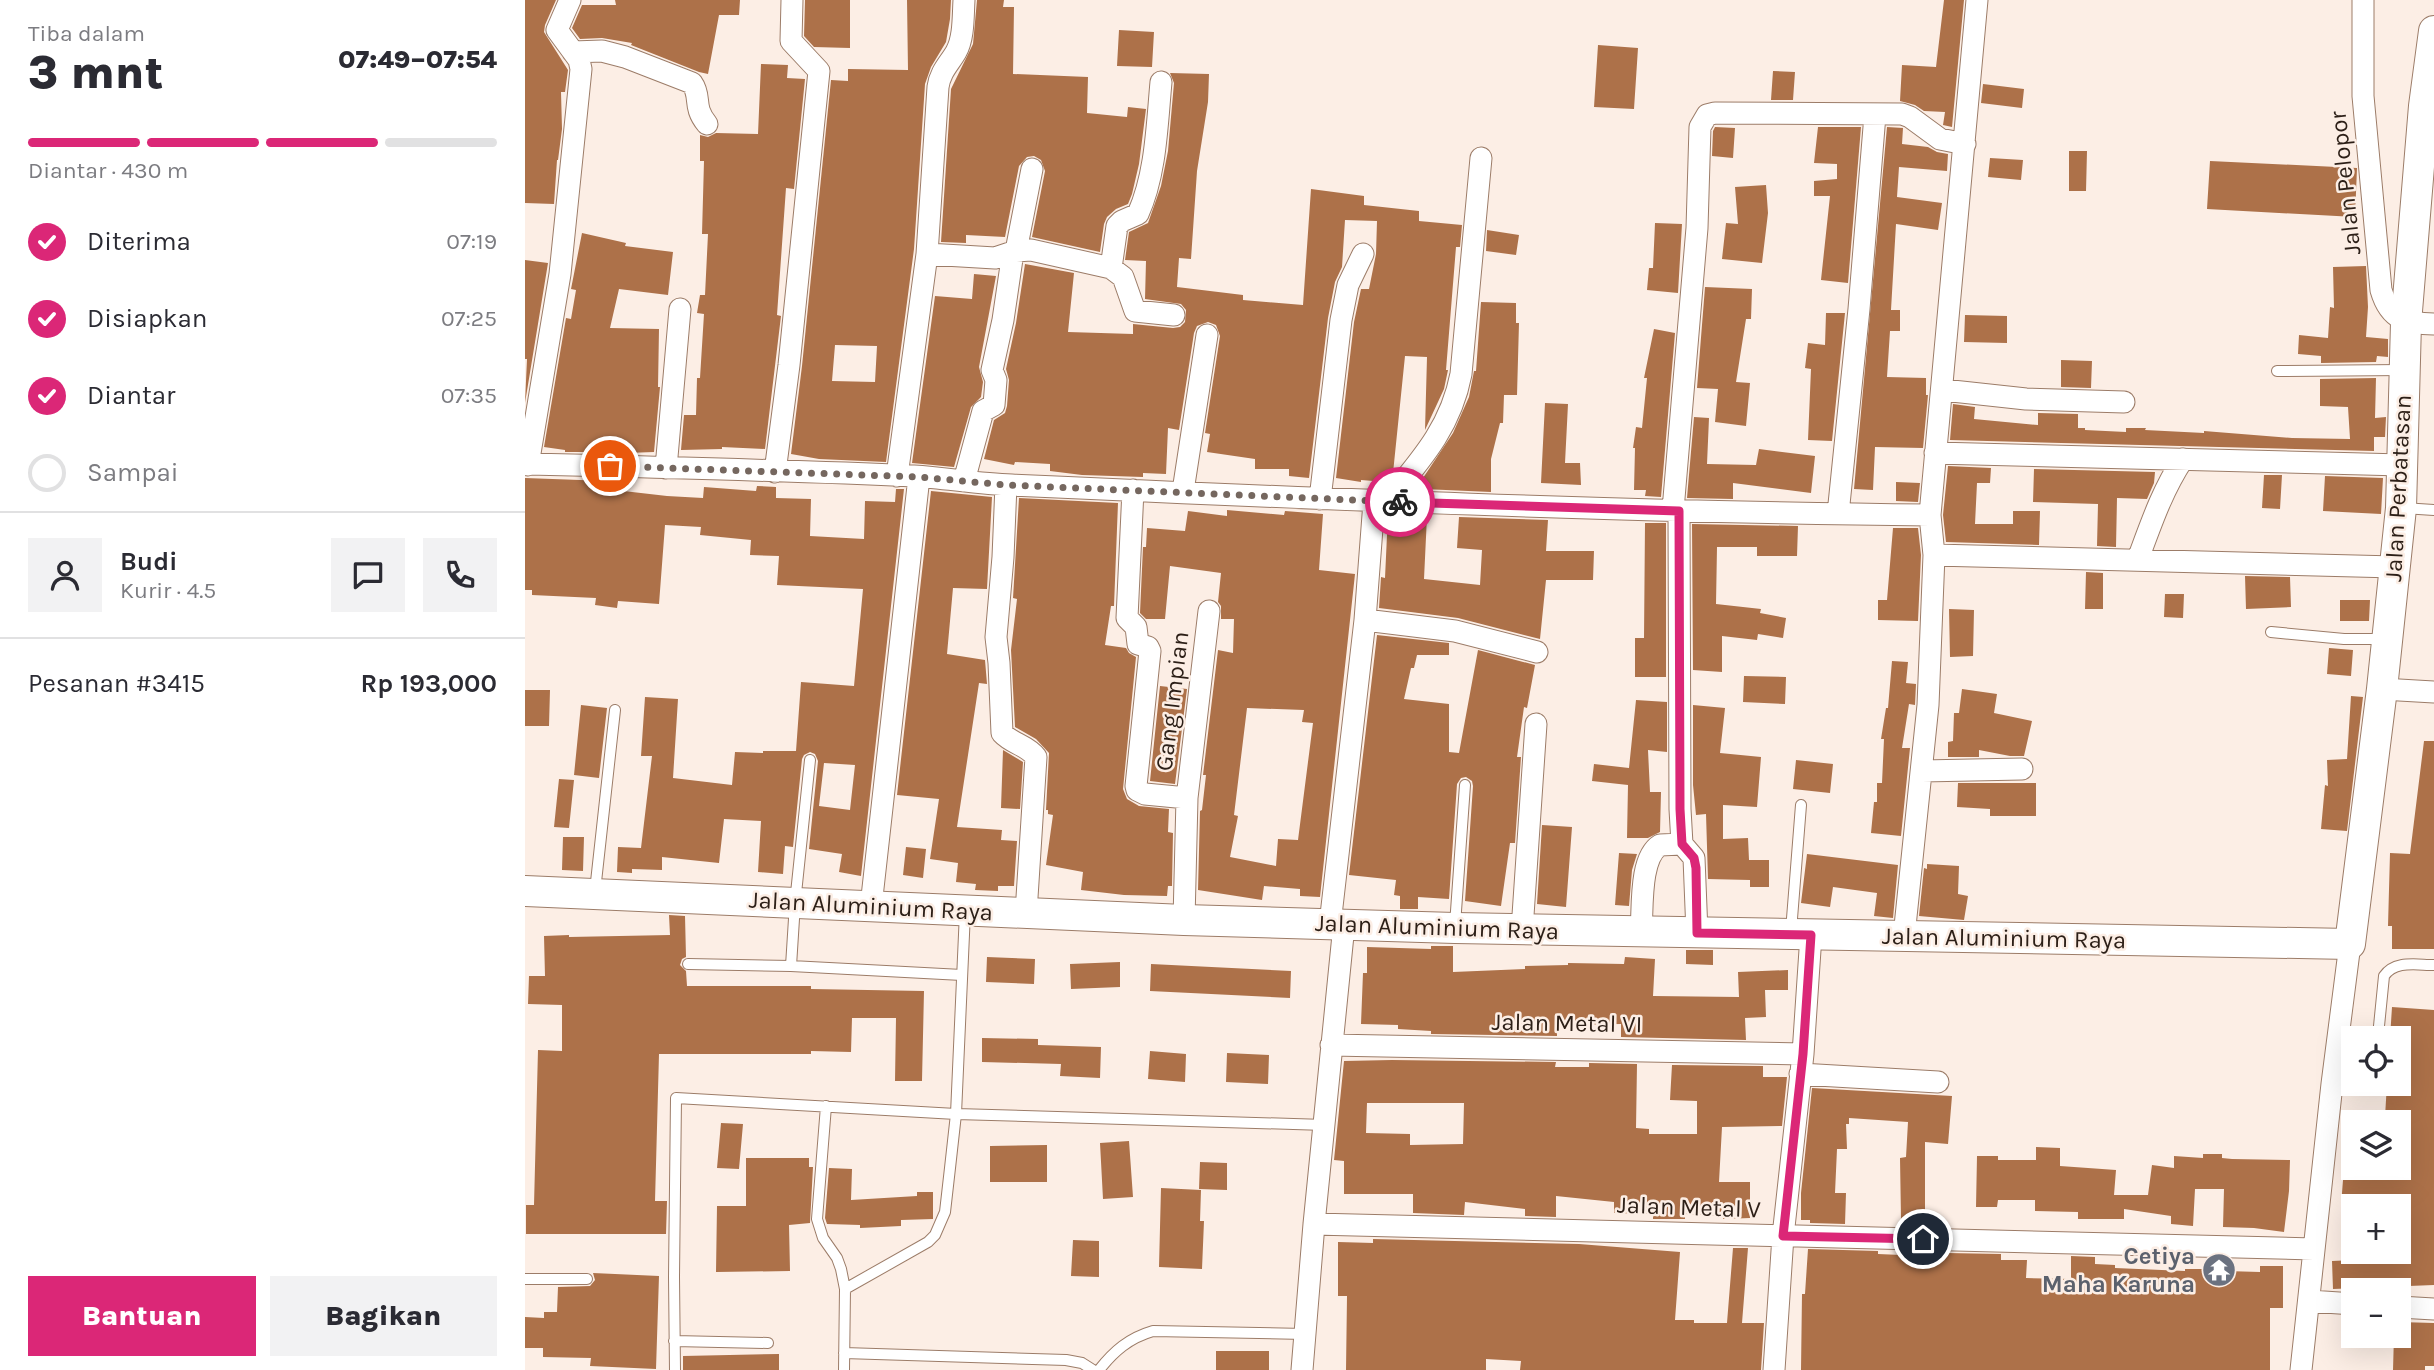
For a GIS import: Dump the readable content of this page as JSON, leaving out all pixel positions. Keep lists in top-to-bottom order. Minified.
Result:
{"streets":{"street":["Jalan Pelopor","Jalan Perbatasan","Gang Impian","Jalan Aluminium Raya","Jalan Metal VI","Jalan Metal V"]},"crossings":[["Jalan Pelopor","Jalan Perbatasan"],["Jalan Perbatasan","Jalan Aluminium Raya"],["Gang Impian","Jalan Aluminium Raya"]],"places":{"temple":["Cetiya Maha Karuna"]},"page":{"heading":["3 mnt","Tiba dalam","07:49–07:54"],"panel":["Budi","Kurir · 4.5","Pesanan #3415","Rp 193,000"],"bar":"Diantar · 430 m","list":[["Diterima","07:19"],["Disiapkan","07:25"],["Diantar","07:35"],"Sampai"],"map_buttons":["+","−"],"buttons":["Bantuan","Bagikan"]}}
